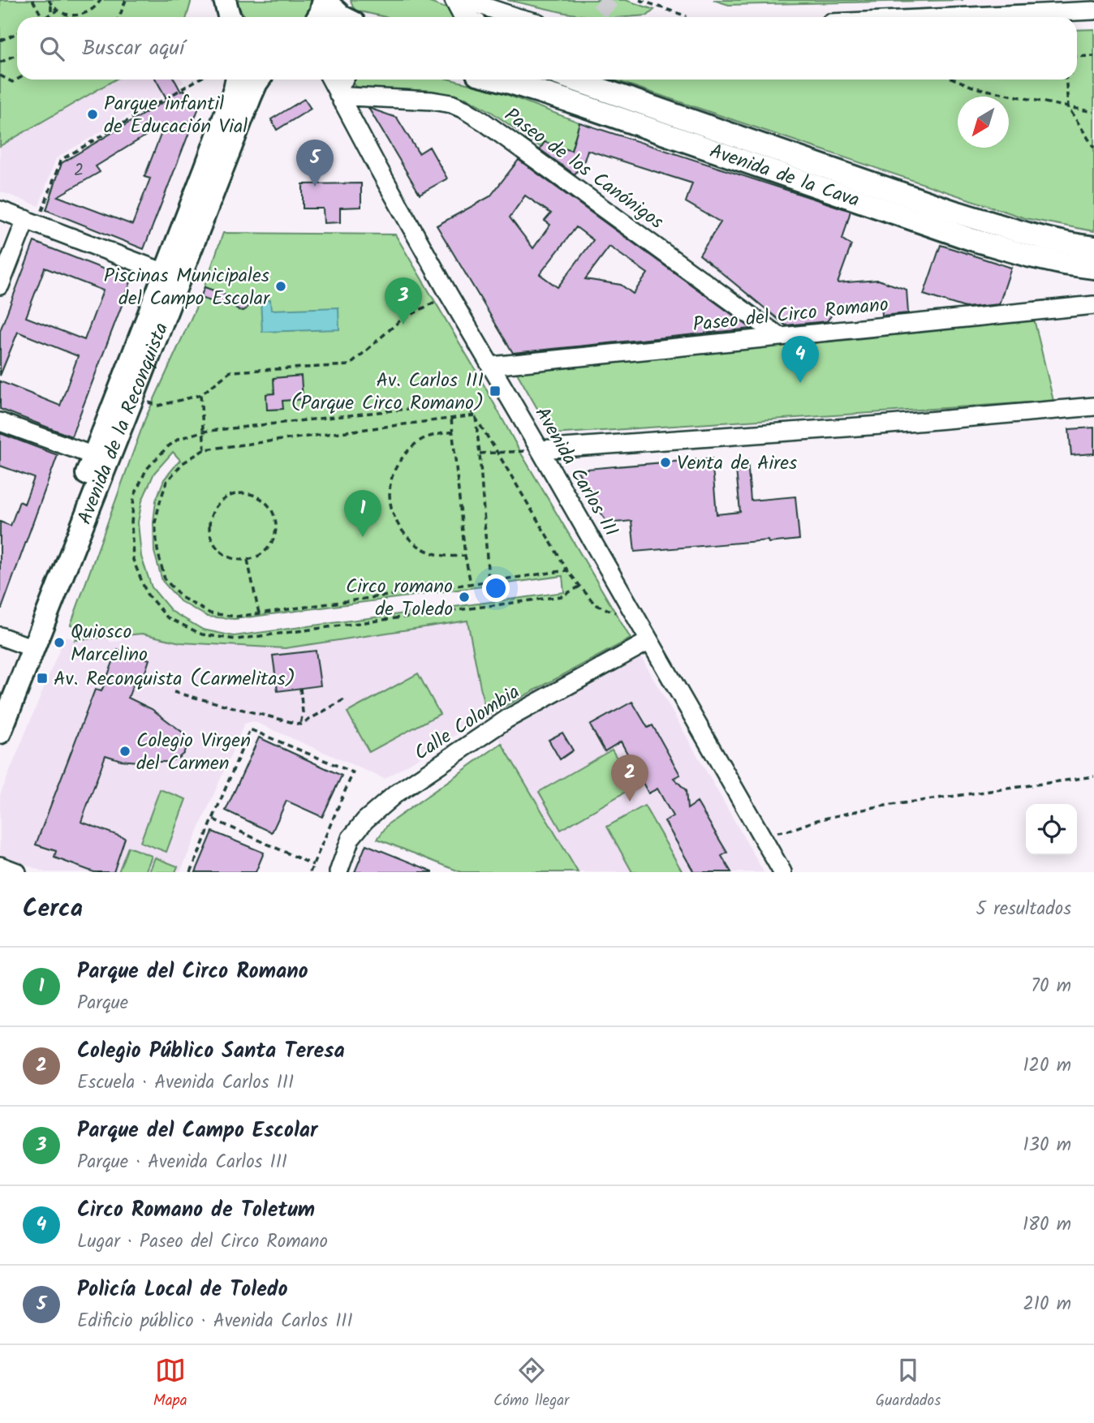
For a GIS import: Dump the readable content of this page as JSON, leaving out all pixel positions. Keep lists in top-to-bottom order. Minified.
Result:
{"streets":{"main road":["Avenida de la Cava","Avenida de la Reconquista"],"street":["Paseo de los Canónigos","Paseo del Circo Romano","Avenida Carlos III","Calle Colombia"]},"crossings":[["Paseo de los Canónigos","Paseo del Circo Romano"],["Paseo de los Canónigos","Avenida Carlos III"],["Paseo del Circo Romano","Avenida Carlos III"],["Avenida Carlos III","Calle Colombia"]],"places":{"other":["Parque infantil de Educación Vial","Piscinas Municipales del Campo Escolar","Venta de Aires","Circo romano de Toledo","Quiosco Marcelino","Colegio Virgen del Carmen"],"transit":["Av. Carlos III (Parque Circo Romano)","Av. Reconquista (Carmelitas)"]},"house_numbers":["2"],"north":"bottom left","page":{"search":"Buscar aquí","pins":["5","3","4","1","2"],"heading":["Cerca","5 resultados"],"list":[{"mark":"1","name":"Parque del Circo Romano","note":"Parque","value":"70 m"},{"mark":"2","name":"Colegio Público Santa Teresa","note":"Escuela · Avenida Carlos III","value":"120 m"},{"mark":"3","name":"Parque del Campo Escolar","note":"Parque · Avenida Carlos III","value":"130 m"},{"mark":"4","name":"Circo Romano de Toletum","note":"Lugar · Paseo del Circo Romano","value":"180 m"},{"mark":"5","name":"Policía Local de Toledo","note":"Edificio público · Avenida Carlos III","value":"210 m"}],"nav":["Mapa","Cómo llegar","Guardados"]}}
